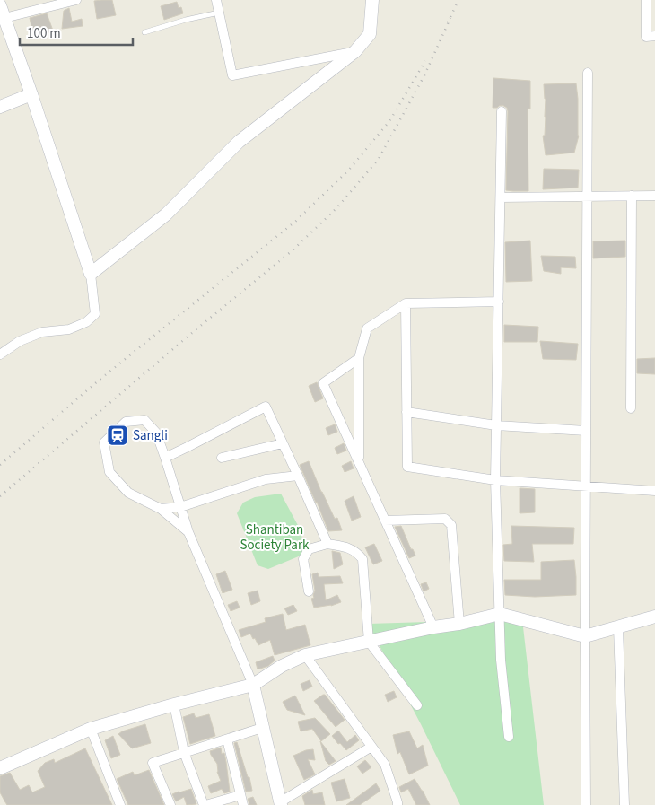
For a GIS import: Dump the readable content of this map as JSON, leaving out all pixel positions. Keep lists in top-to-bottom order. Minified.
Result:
{"parks":["Shantiban Society Park"],"places":{"station":["Sangli"]},"scale_bar":"100 m"}
